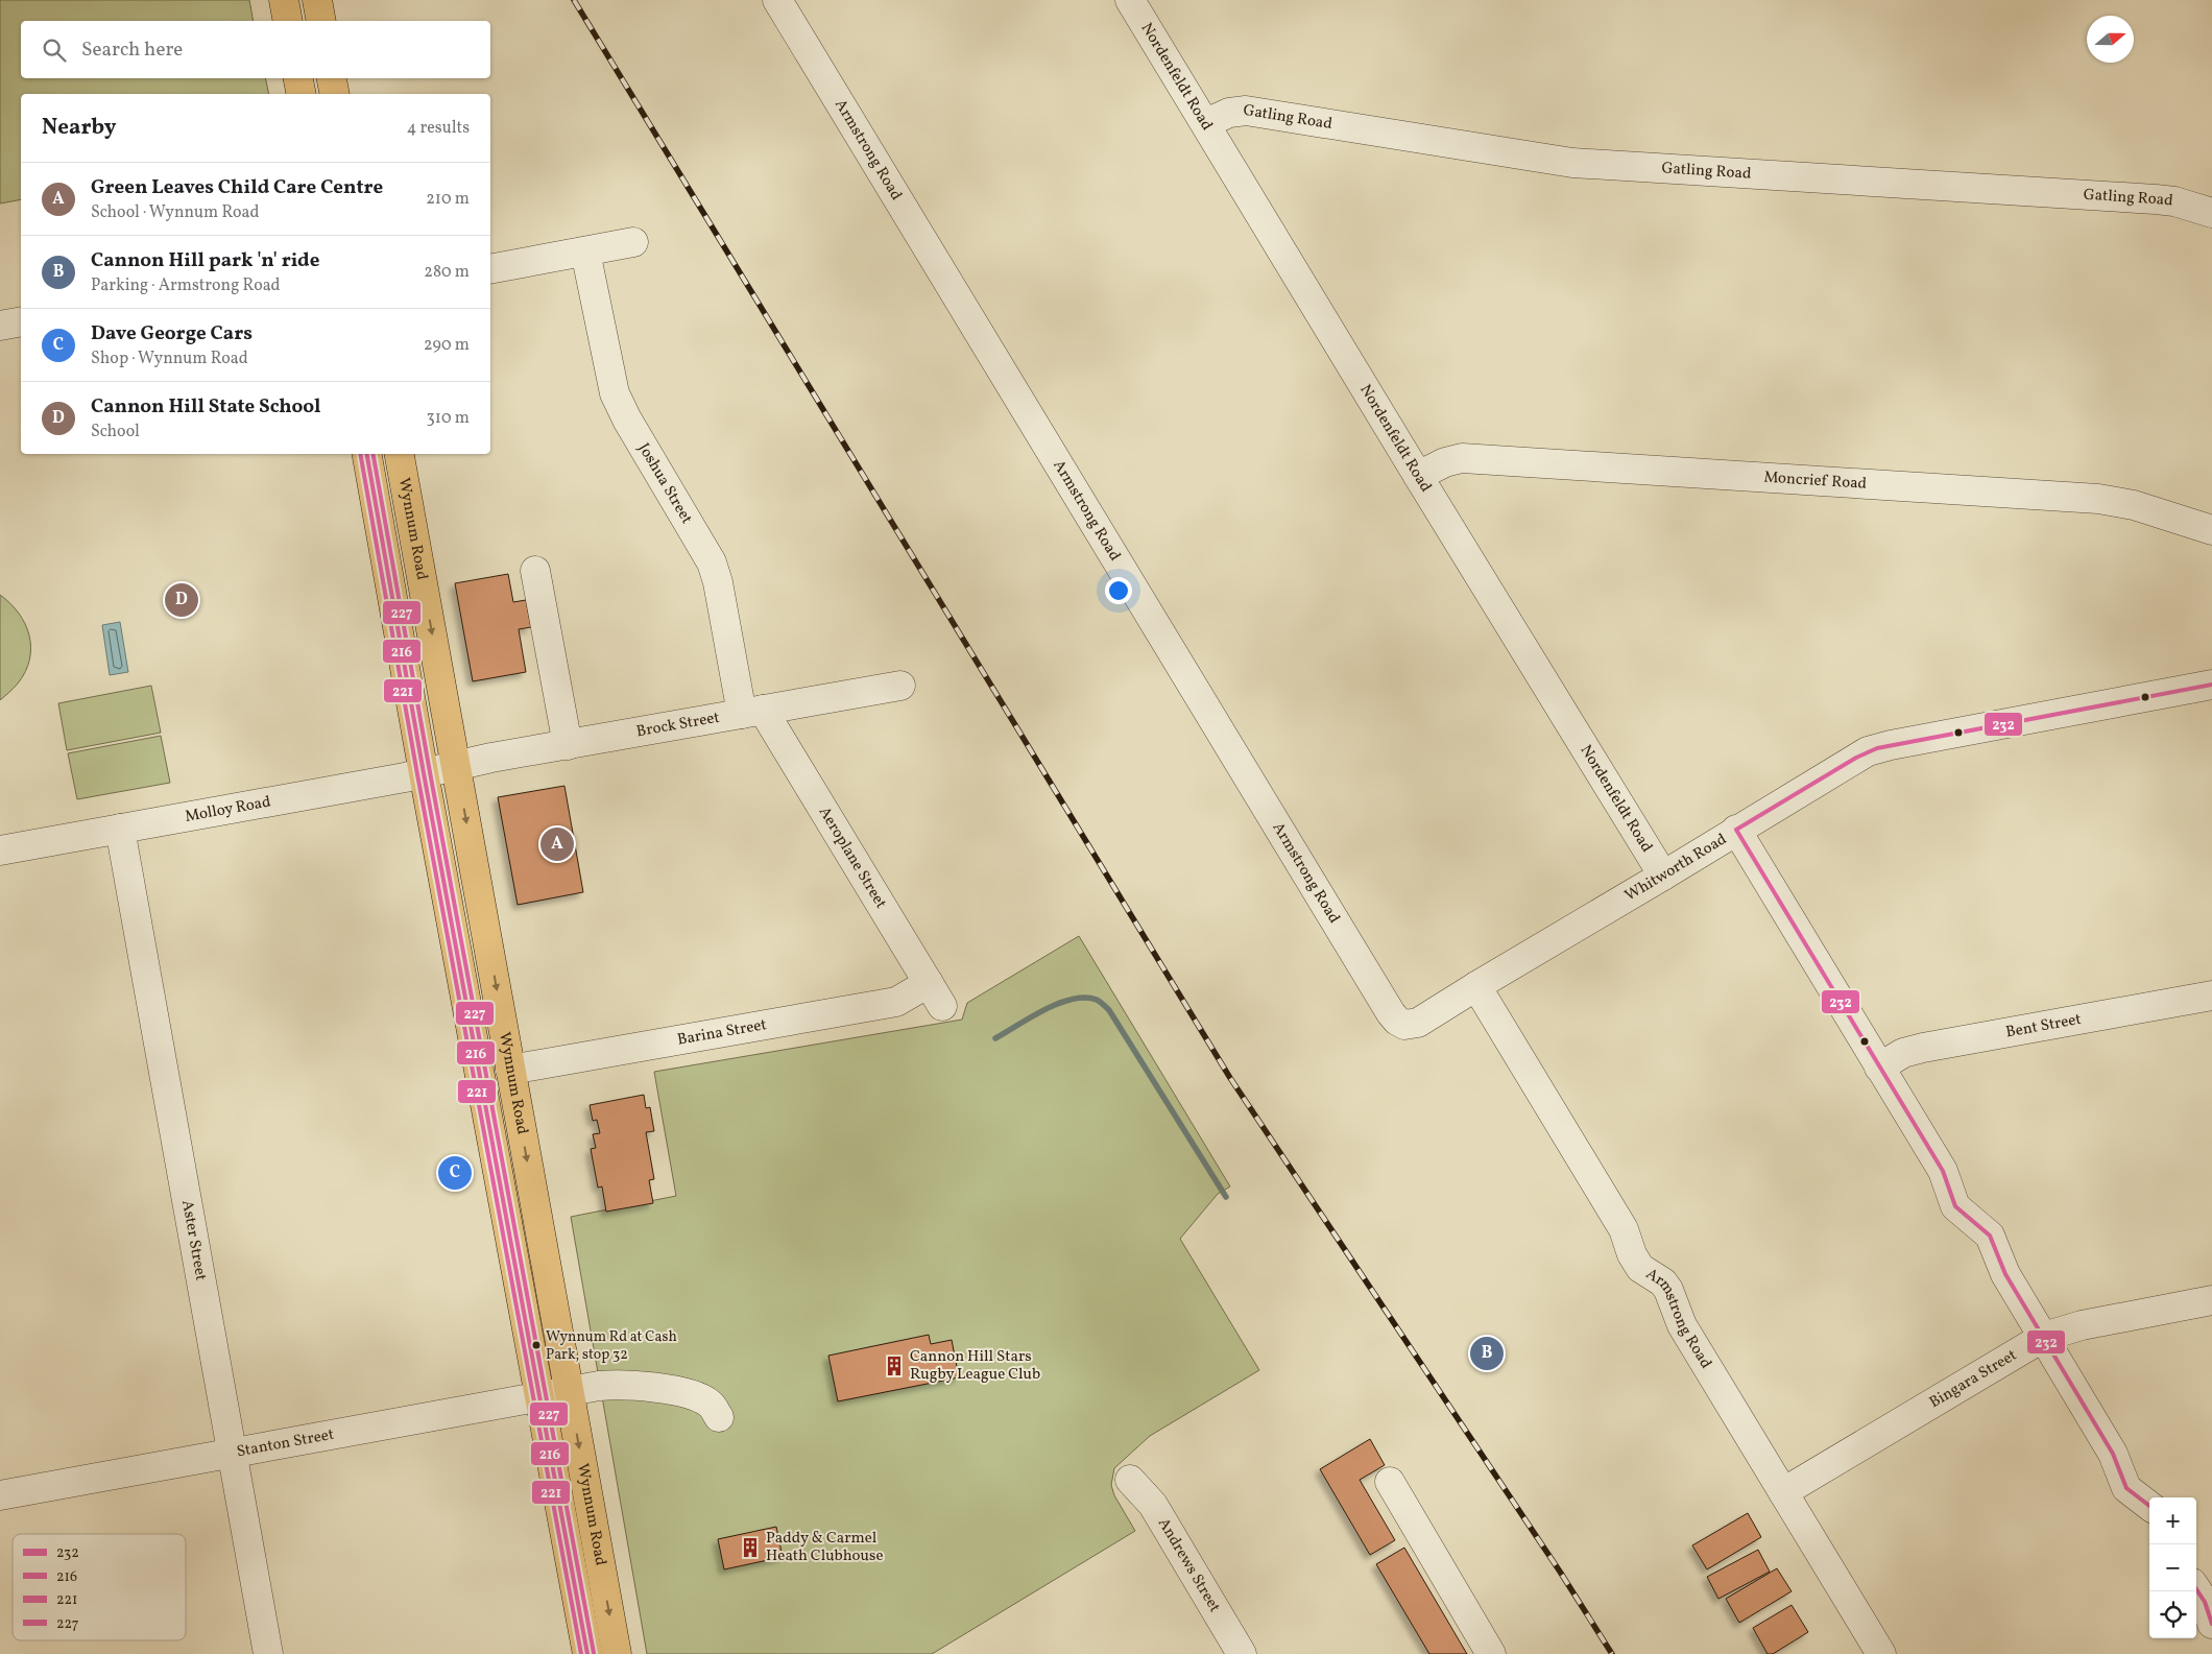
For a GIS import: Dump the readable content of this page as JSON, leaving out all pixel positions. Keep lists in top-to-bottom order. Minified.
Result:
{"streets":{"main road":["Wynnum Road"],"street":["Nordenfeldt Road","Gatling Road","Armstrong Road","Moncrief Road","Joshua Street","Brock Street","Molloy Road","Aeroplane Street","Whitworth Road","Bent Street","Barina Street","Aster Street","Bingara Street","Stanton Street","Andrews Street"]},"crossings":[["Nordenfeldt Road","Gatling Road"],["Nordenfeldt Road","Moncrief Road"],["Nordenfeldt Road","Whitworth Road"],["Armstrong Road","Whitworth Road"],["Armstrong Road","Bingara Street"],["Joshua Street","Brock Street"],["Joshua Street","Aeroplane Street"],["Wynnum Road","Brock Street"],["Wynnum Road","Molloy Road"],["Wynnum Road","Barina Street"],["Wynnum Road","Stanton Street"],["Brock Street","Molloy Road"],["Brock Street","Aeroplane Street"],["Molloy Road","Aster Street"],["Aeroplane Street","Barina Street"],["Aster Street","Stanton Street"]],"places":{"other":["Wynnum Rd at Cash Park, stop 32"],"building":["Cannon Hill Stars Rugby League Club","Paddy & Carmel Heath Clubhouse"]},"lines":["transit line 216","transit line 221","transit line 227","transit line 232"],"legend":["232","216","221","227"],"north":"right","page":{"search":"Search here","heading":["Nearby","4 results"],"list":[{"mark":"A","name":"Green Leaves Child Care Centre","note":"School · Wynnum Road","value":"210 m"},{"mark":"B","name":"Cannon Hill park 'n' ride","note":"Parking · Armstrong Road","value":"280 m"},{"mark":"C","name":"Dave George Cars","note":"Shop · Wynnum Road","value":"290 m"},{"mark":"D","name":"Cannon Hill State School","note":"School","value":"310 m"}],"pins":["D","A","C","B"],"map_buttons":["+","−"]}}
